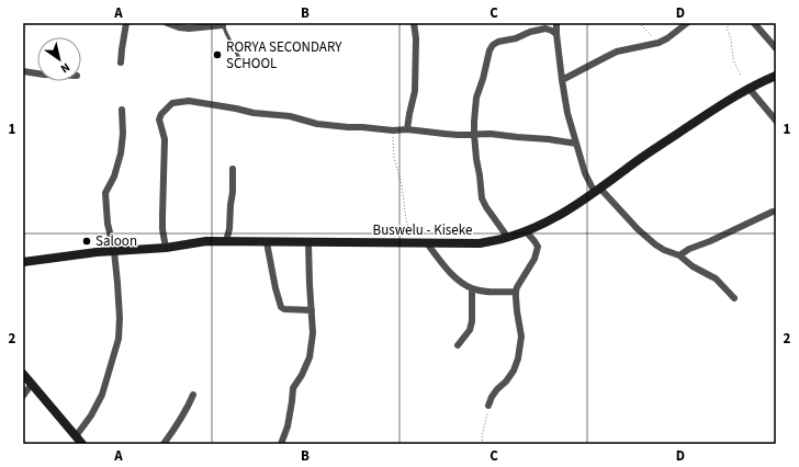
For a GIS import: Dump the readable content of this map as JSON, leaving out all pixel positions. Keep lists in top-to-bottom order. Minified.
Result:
{"streets":{"main road":["Buswelu - Kiseke"]},"places":["RORYA SECONDARY SCHOOL","Saloon"],"north":"bottom right","grid":{"columns":["A","B","C","D"],"rows":["1","2"]}}
